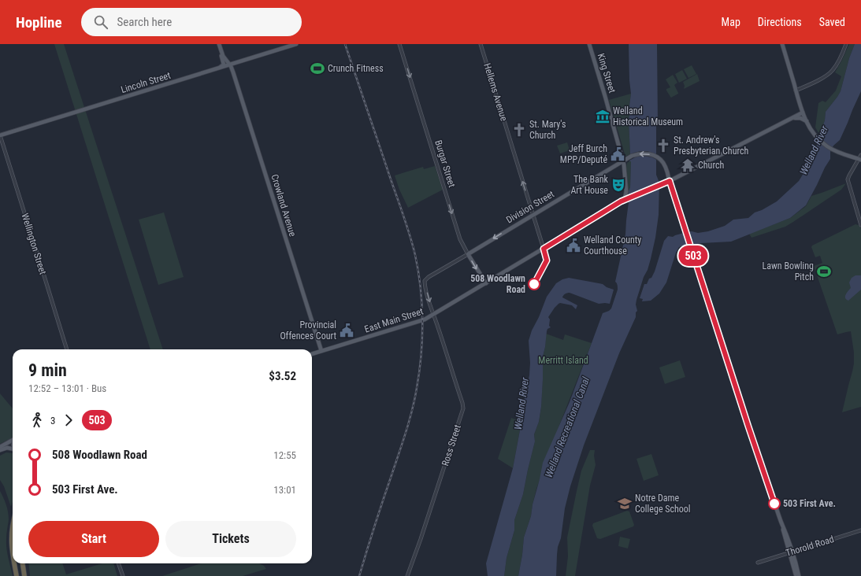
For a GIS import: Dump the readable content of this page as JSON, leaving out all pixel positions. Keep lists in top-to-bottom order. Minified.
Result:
{"streets":{"main road":["King Street","Lincoln Street","Burgar Street","Crowland Avenue","Division Street","East Main Street"],"street":["Hellems Avenue","Wellington Street","Ross Street","Thorold Road"]},"crossings":[["King Street","Division Street"],["King Street","East Main Street"],["Lincoln Street","Crowland Avenue"],["Lincoln Street","Wellington Street"],["Hellems Avenue","Division Street"],["Hellems Avenue","East Main Street"],["Burgar Street","Division Street"],["Burgar Street","East Main Street"],["Crowland Avenue","East Main Street"],["Division Street","East Main Street"],["Division Street","Ross Street"],["Division Street","Thorold Road"],["East Main Street","Ross Street"]],"one_way":["Hellems Avenue","Burgar Street"],"water":["Welland River","Welland Recreational Canal"],"parks":["Merritt Island"],"places":{"sports":["Crunch Fitness","Lawn Bowling Pitch"],"museum":["Welland Historical Museum"],"church":["St. Mary's Church","St. Andrew's Presbyterian Church"],"public building":["Jeff Burch MPP/Deputé","Welland County Courthouse","Provincial Offences Court"],"temple":["Church"],"theatre":["The Bank Art House"],"other":["508 Woodlawn Road","503 First Ave."],"school or university":["Notre Dame College School"]},"lines":["bus line 503"],"page":{"header":"Hopline","search":"Search here","nav":["Map","Directions","Saved"],"on_map":"503","heading":["9 min","12:52 – 13:01 · Bus","$3.52"],"legs":["3","503"],"list":[{"name":"508 Woodlawn Road","value":"12:55"},{"name":"503 First Ave.","value":"13:01"}],"buttons":["Start","Tickets"]}}
